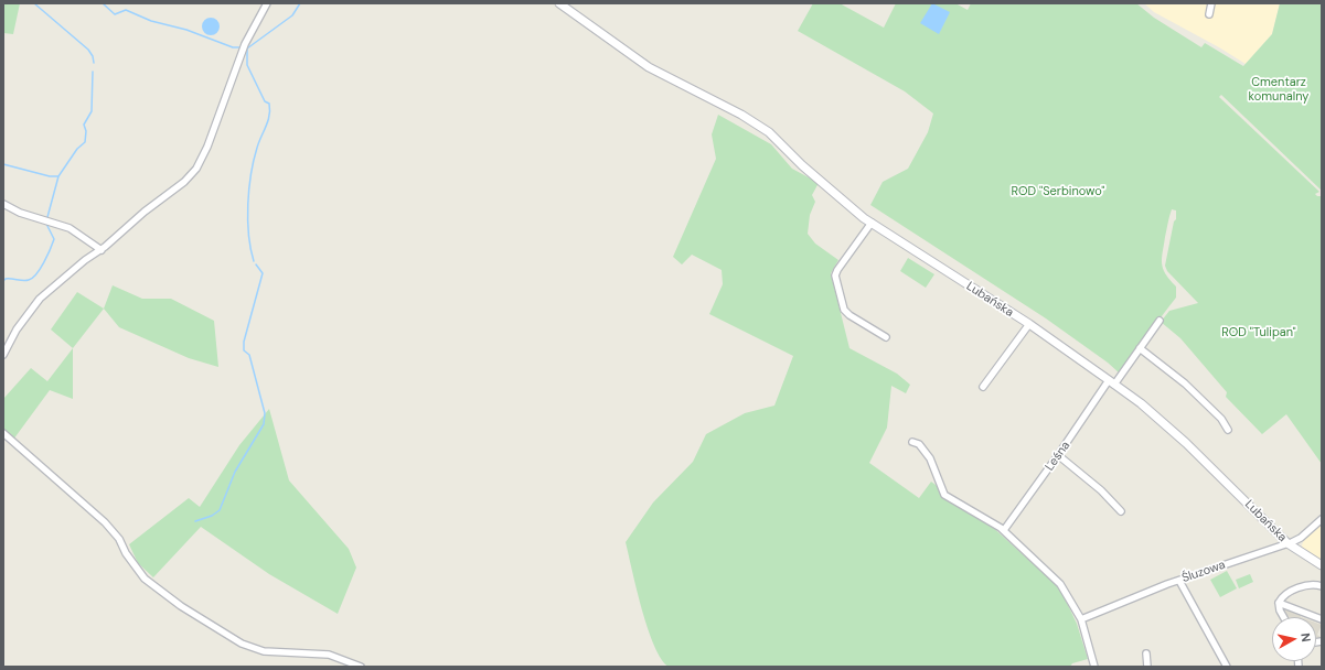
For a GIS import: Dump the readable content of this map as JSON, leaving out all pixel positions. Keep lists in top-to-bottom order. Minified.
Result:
{"streets":{"street":["Lubańska","Leśna","Śluzowa"]},"crossings":[["Lubańska","Leśna"],["Lubańska","Śluzowa"]],"parks":["Cmentarz komunalny","ROD \"Serbinowo\"","ROD \"Tulipan\""],"north":"right"}
